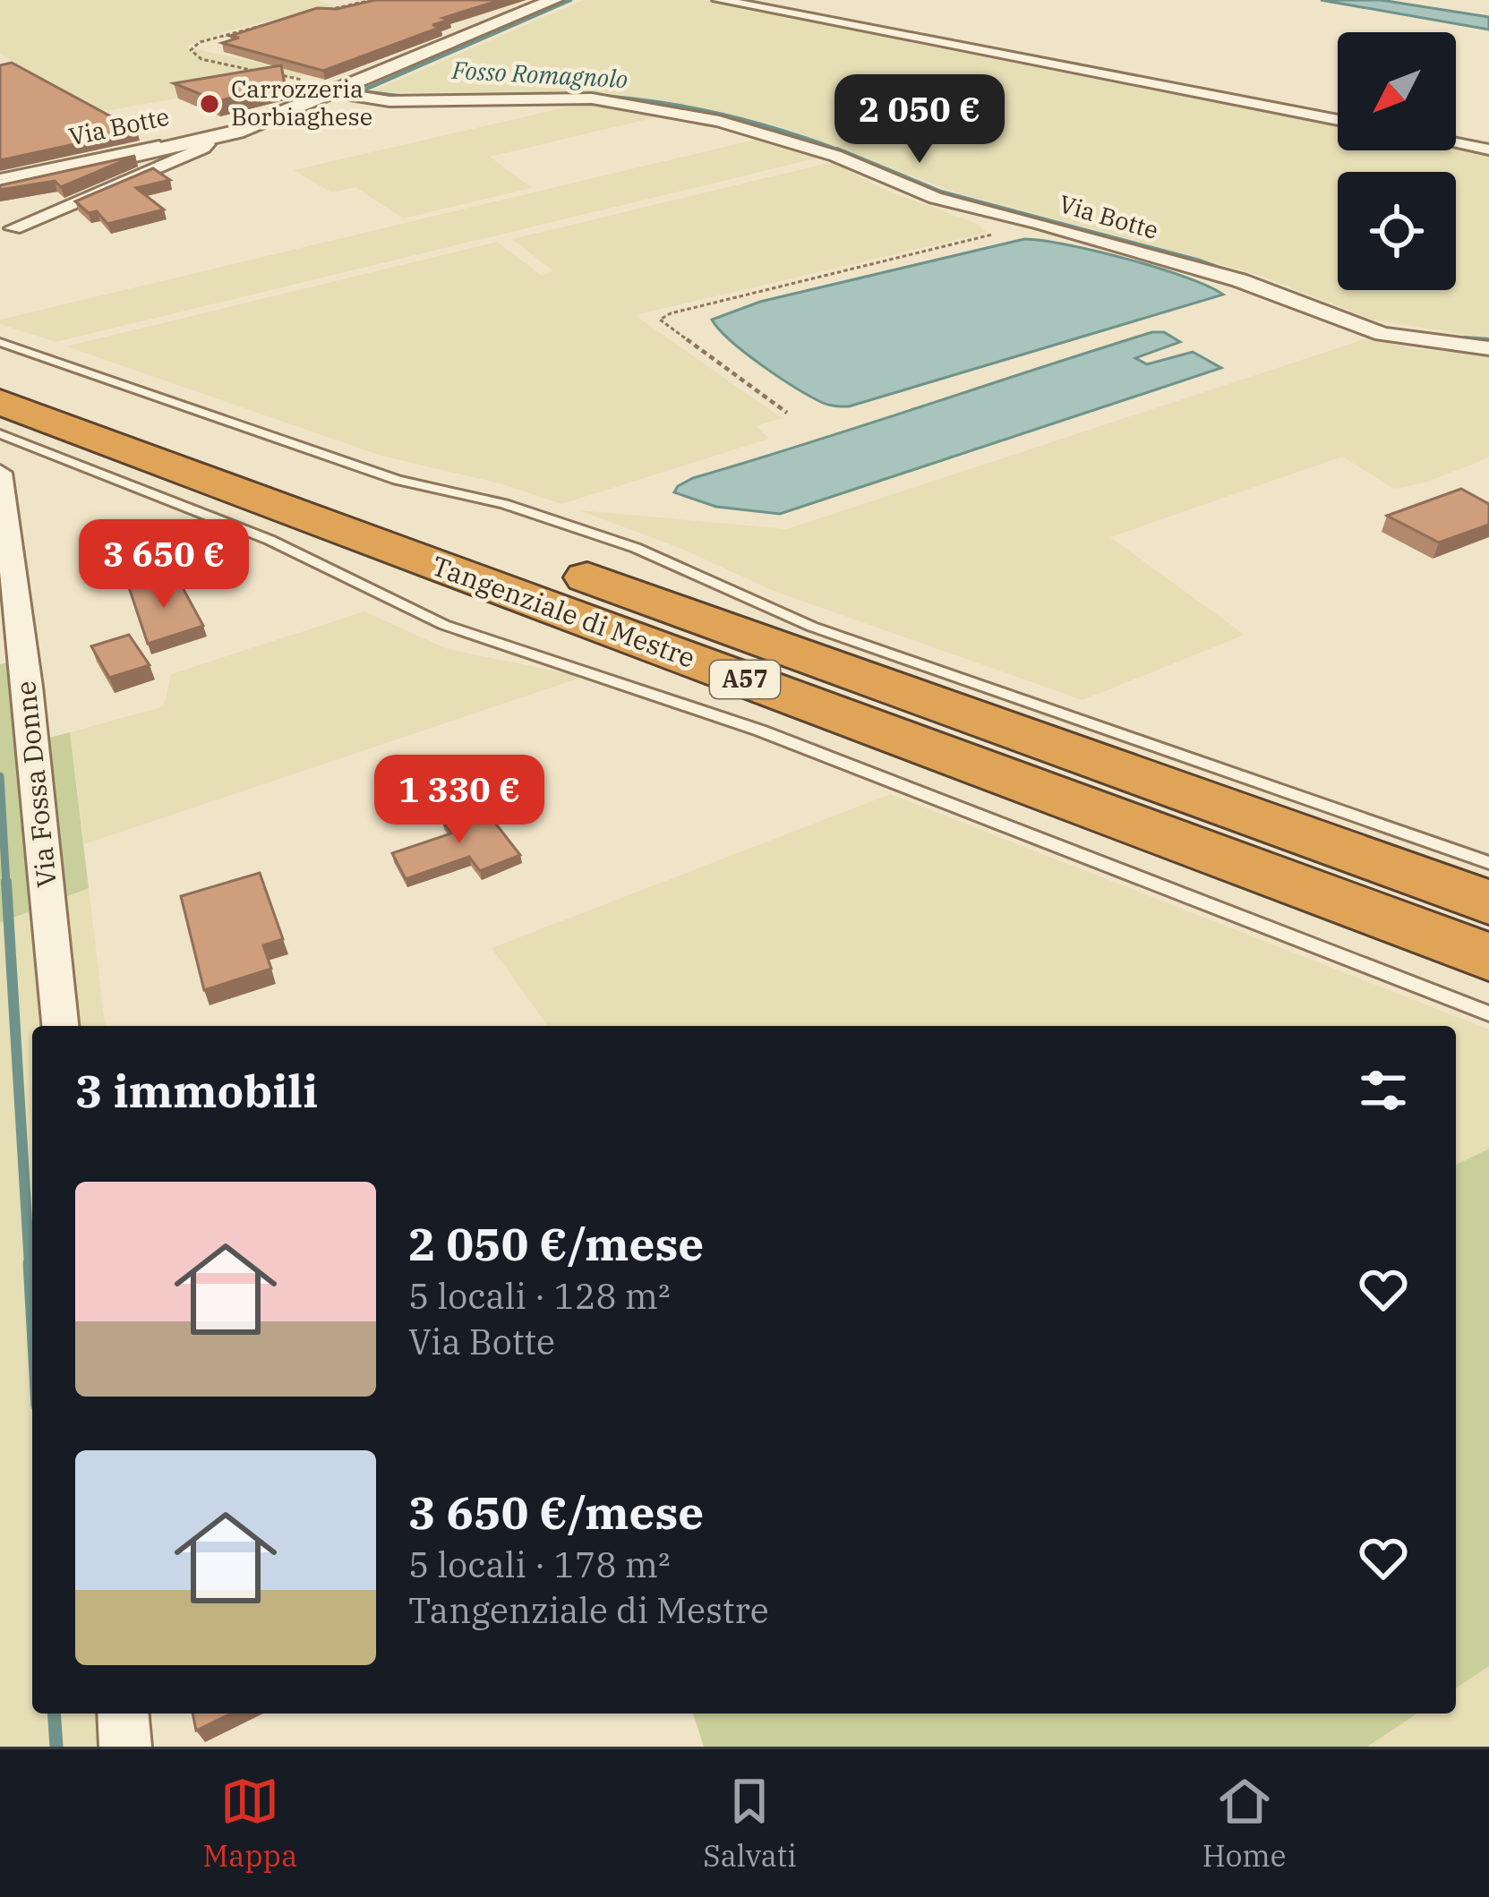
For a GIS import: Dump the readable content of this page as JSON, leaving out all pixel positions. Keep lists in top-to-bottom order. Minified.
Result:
{"streets":{"highway":["Tangenziale di Mestre","A57"],"street":["Via Botte","Via Fossa Donne"]},"water":["Fosso Romagnolo"],"places":["Carrozzeria Borbiaghese"],"north":"bottom left","page":{"price":["2 050 €","3 650 €","1 330 €"],"heading":"3 immobili","list":[{"name":"2 050 €/mese","note":"5 locali · 128 m² · Via Botte"},{"name":"3 650 €/mese","note":"5 locali · 178 m² · Tangenziale di Mestre"}],"tabs":["Mappa","Salvati","Home"]}}
